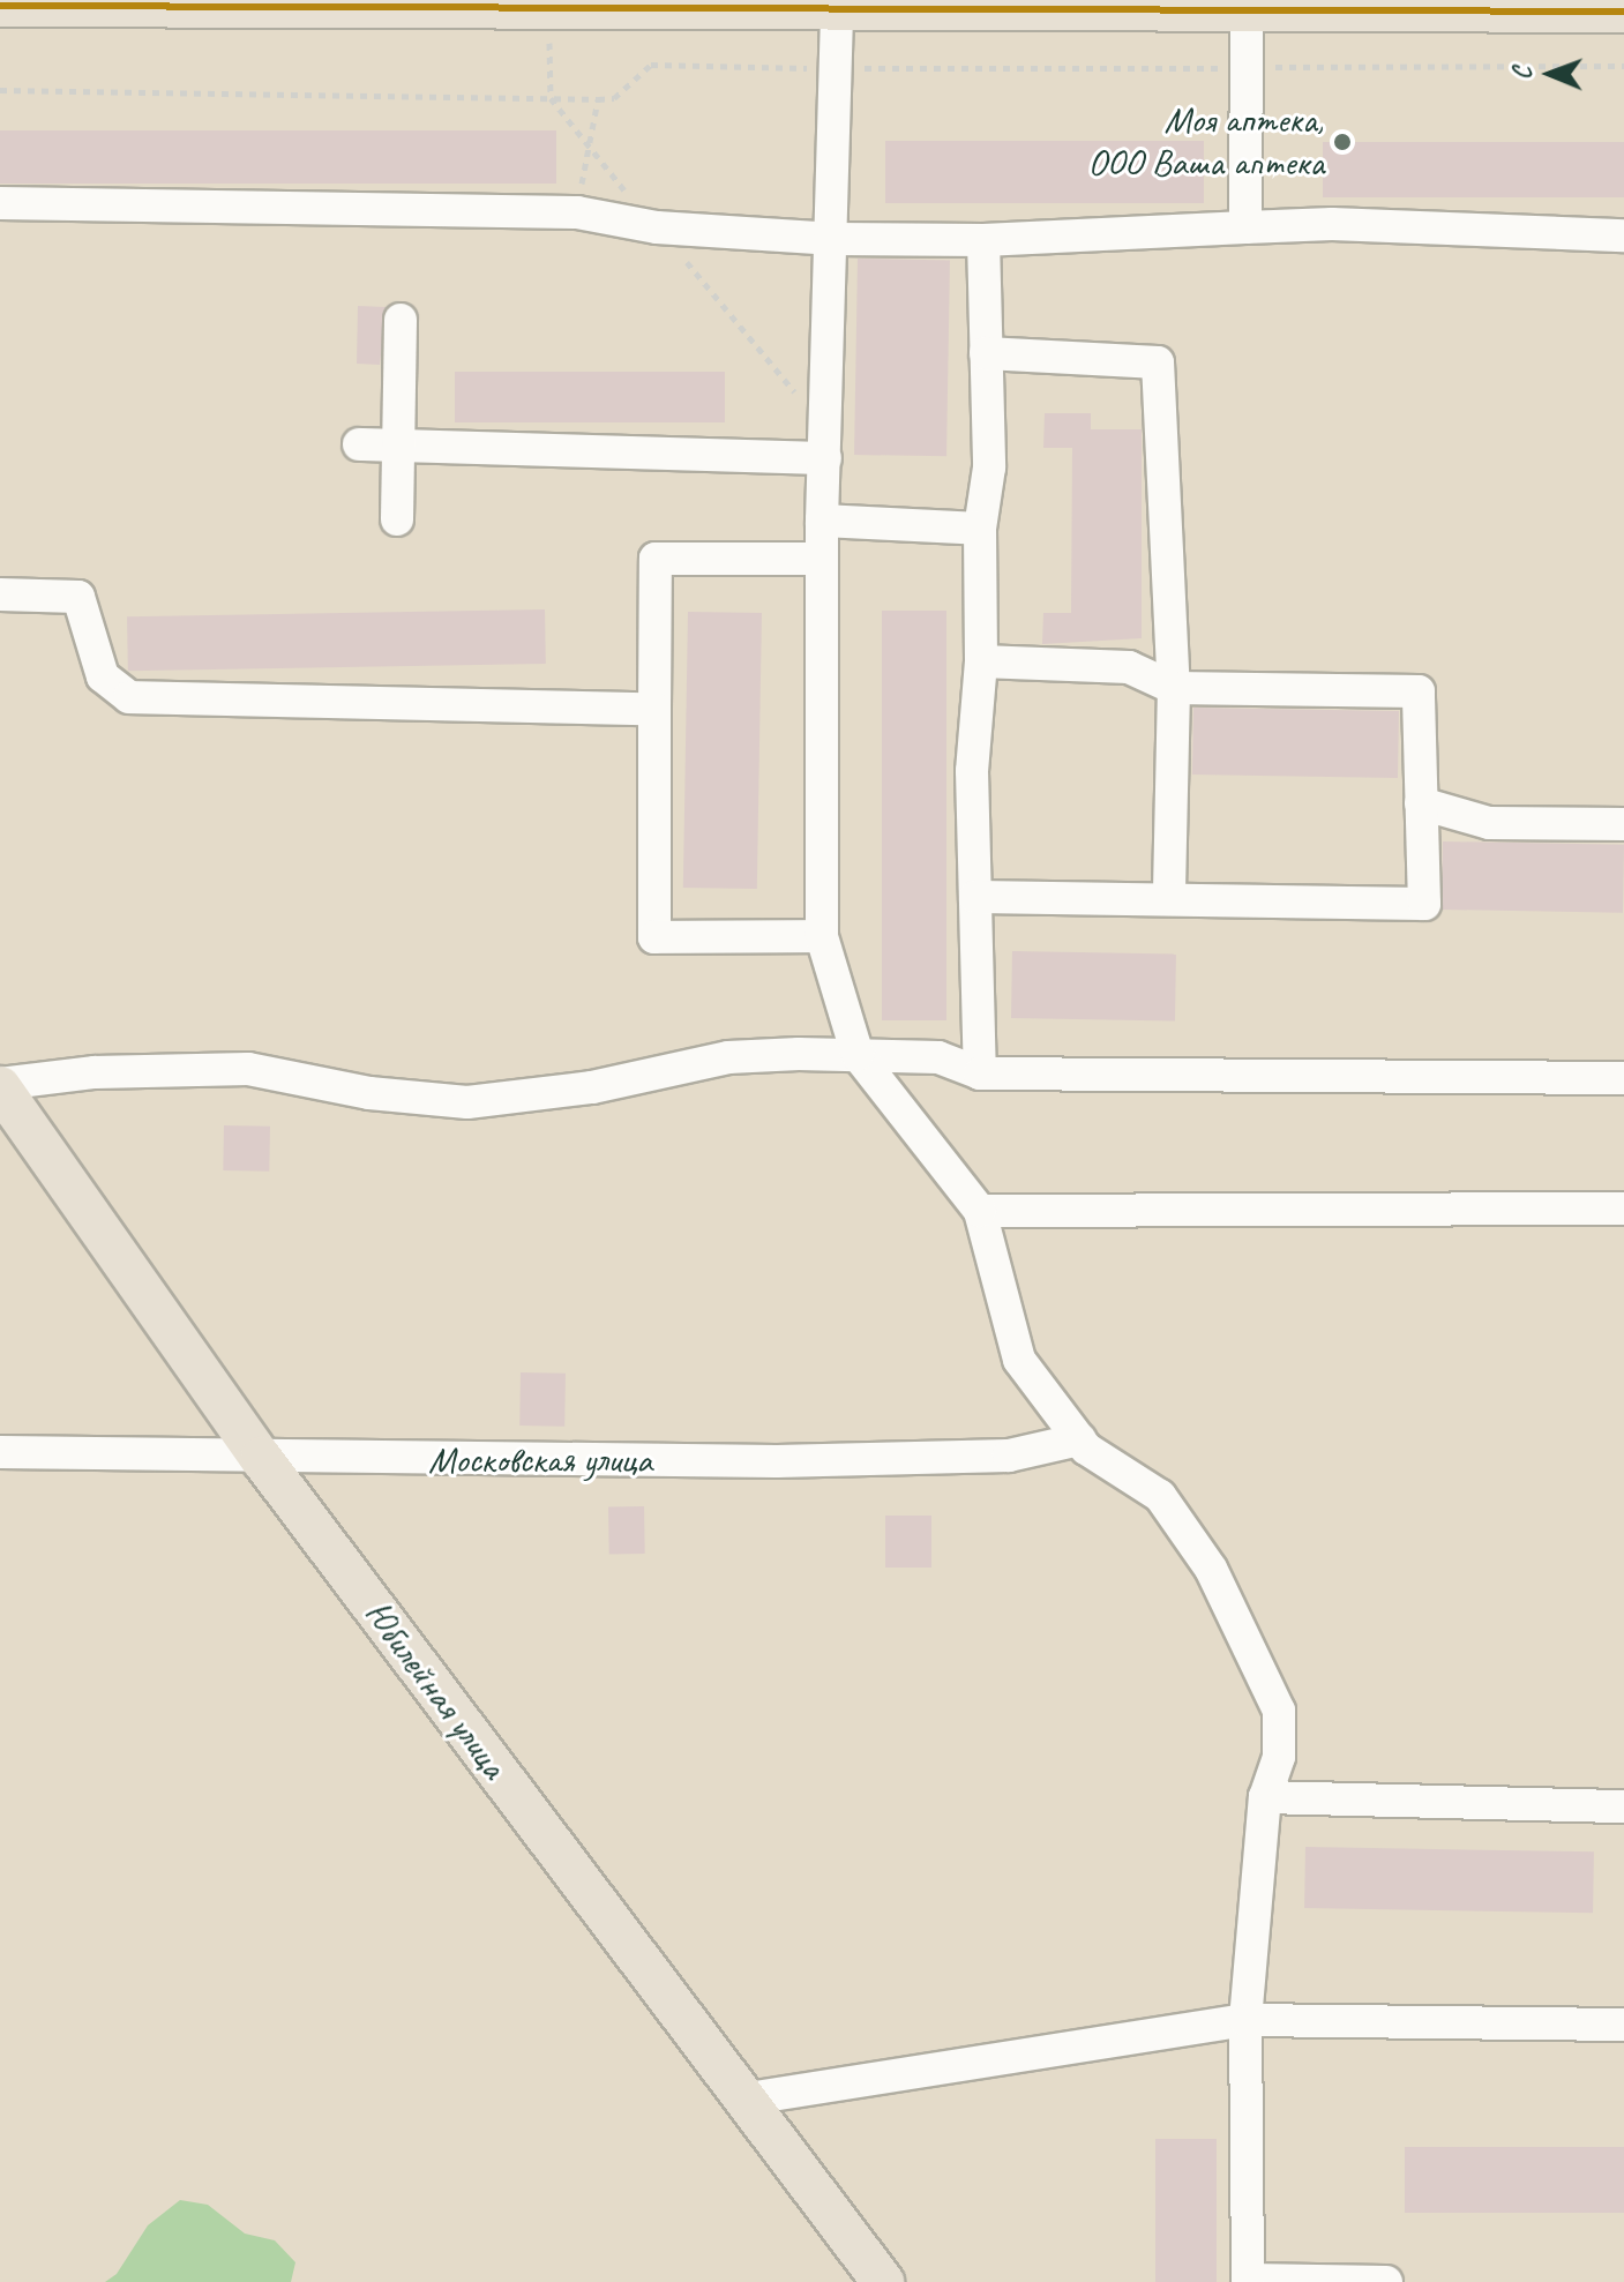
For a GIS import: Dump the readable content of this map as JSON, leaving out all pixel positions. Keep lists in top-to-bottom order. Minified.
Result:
{"streets":{"main road":["Юбилейная улица"],"street":["Московская улица"]},"crossings":[["Московская улица","Юбилейная улица"]],"places":["Моя аптека, ООО Ваша аптека"],"north":"left"}
